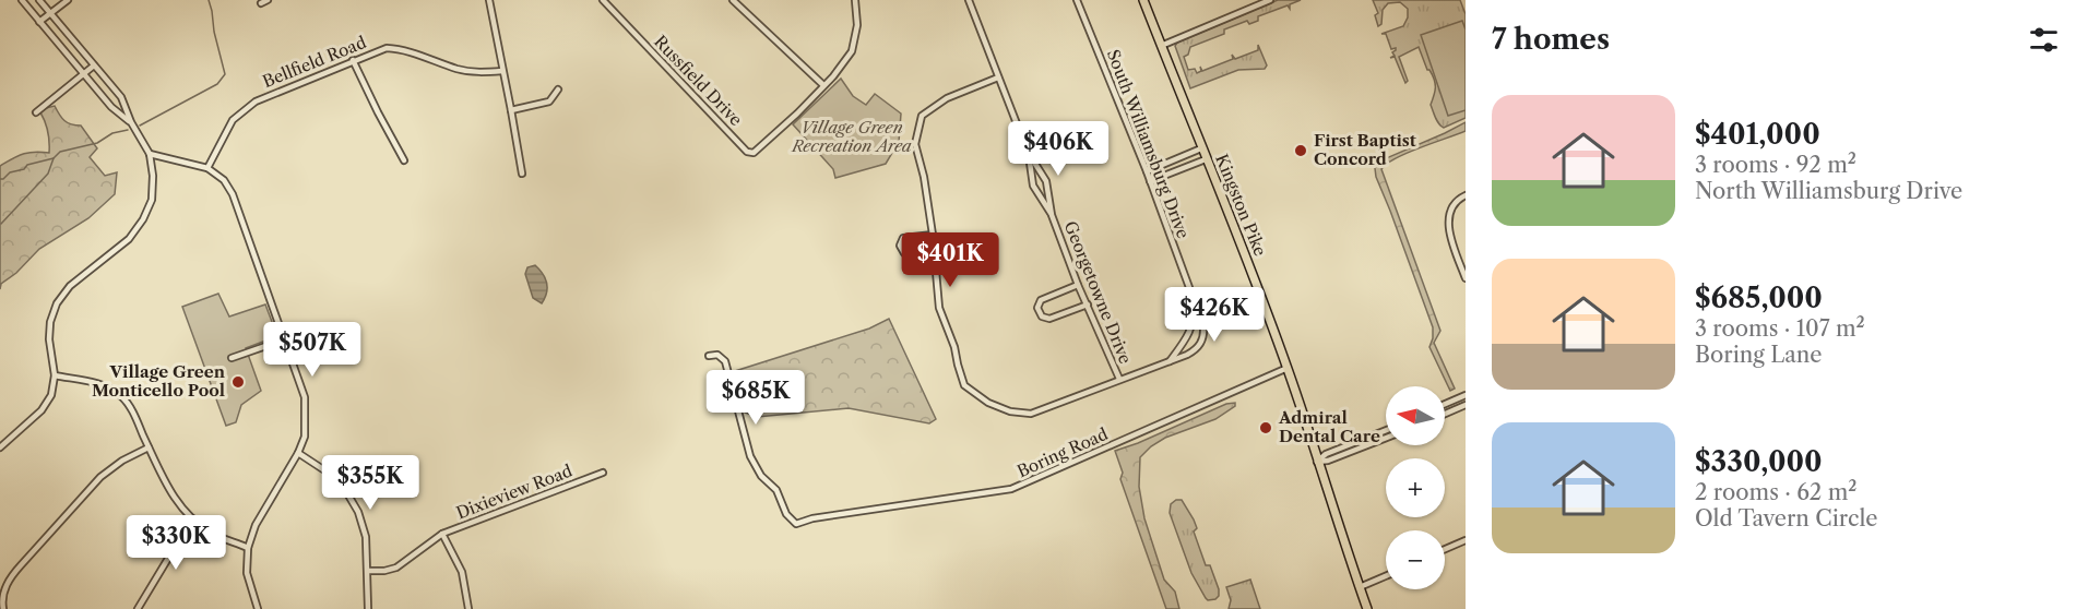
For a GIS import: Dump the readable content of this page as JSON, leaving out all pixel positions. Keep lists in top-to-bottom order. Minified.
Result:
{"streets":{"main road":["Kingston Pike"],"street":["Bellfield Road","Russfield Drive","South Williamsburg Drive","Georgetowne Drive","Boring Road","Dixieview Road"]},"crossings":[["South Williamsburg Drive","Georgetowne Drive"],["Kingston Pike","Boring Road"]],"parks":["Village Green Recreation Area"],"places":["First Baptist Concord","Village Green Monticello Pool","Admiral Dental Care"],"north":"left","page":{"heading":"7 homes","list":[{"name":"$401,000","note":"3 rooms · 92 m² · North Williamsburg Drive"},{"name":"$685,000","note":"3 rooms · 107 m² · Boring Lane"},{"name":"$330,000","note":"2 rooms · 62 m² · Old Tavern Circle"}],"price":["$406K","$401K","$426K","$507K","$685K","$355K","$330K"],"map_buttons":["+","−"]}}
